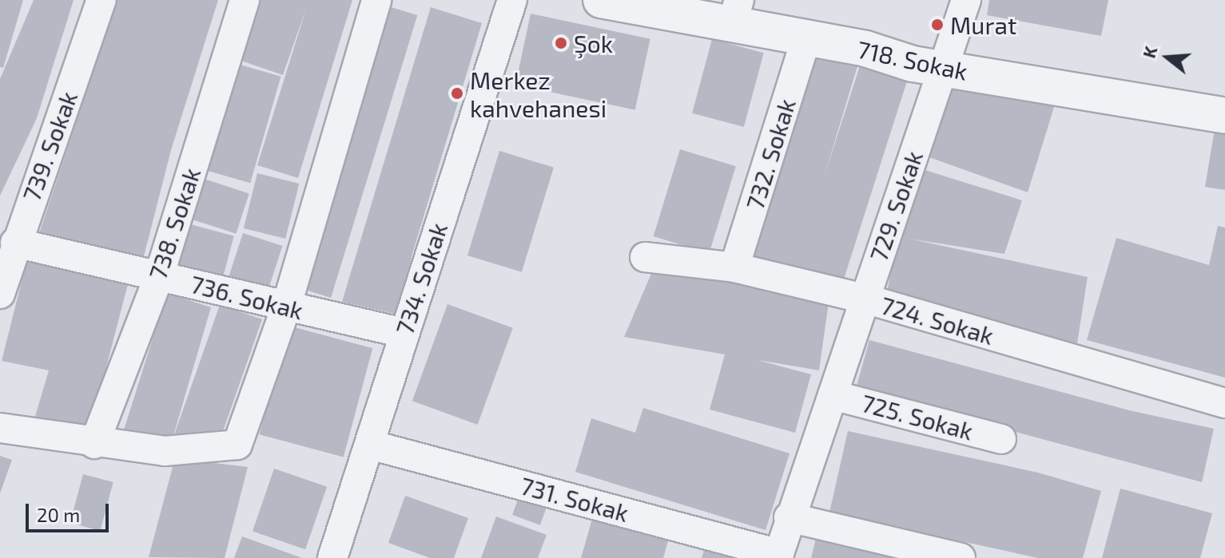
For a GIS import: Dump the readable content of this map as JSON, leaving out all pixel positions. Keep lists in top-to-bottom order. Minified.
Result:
{"streets":{"street":["718. Sokak","739. Sokak","732. Sokak","729. Sokak","738. Sokak","734. Sokak","736. Sokak","724. Sokak","725. Sokak","731. Sokak"]},"crossings":[["718. Sokak","732. Sokak"],["718. Sokak","729. Sokak"],["739. Sokak","736. Sokak"],["732. Sokak","724. Sokak"],["729. Sokak","724. Sokak"],["729. Sokak","725. Sokak"],["729. Sokak","731. Sokak"],["738. Sokak","736. Sokak"],["734. Sokak","736. Sokak"],["734. Sokak","731. Sokak"]],"places":["Murat","Şok","Merkez kahvehanesi"],"scale_bar":"20 m","north":"left"}
